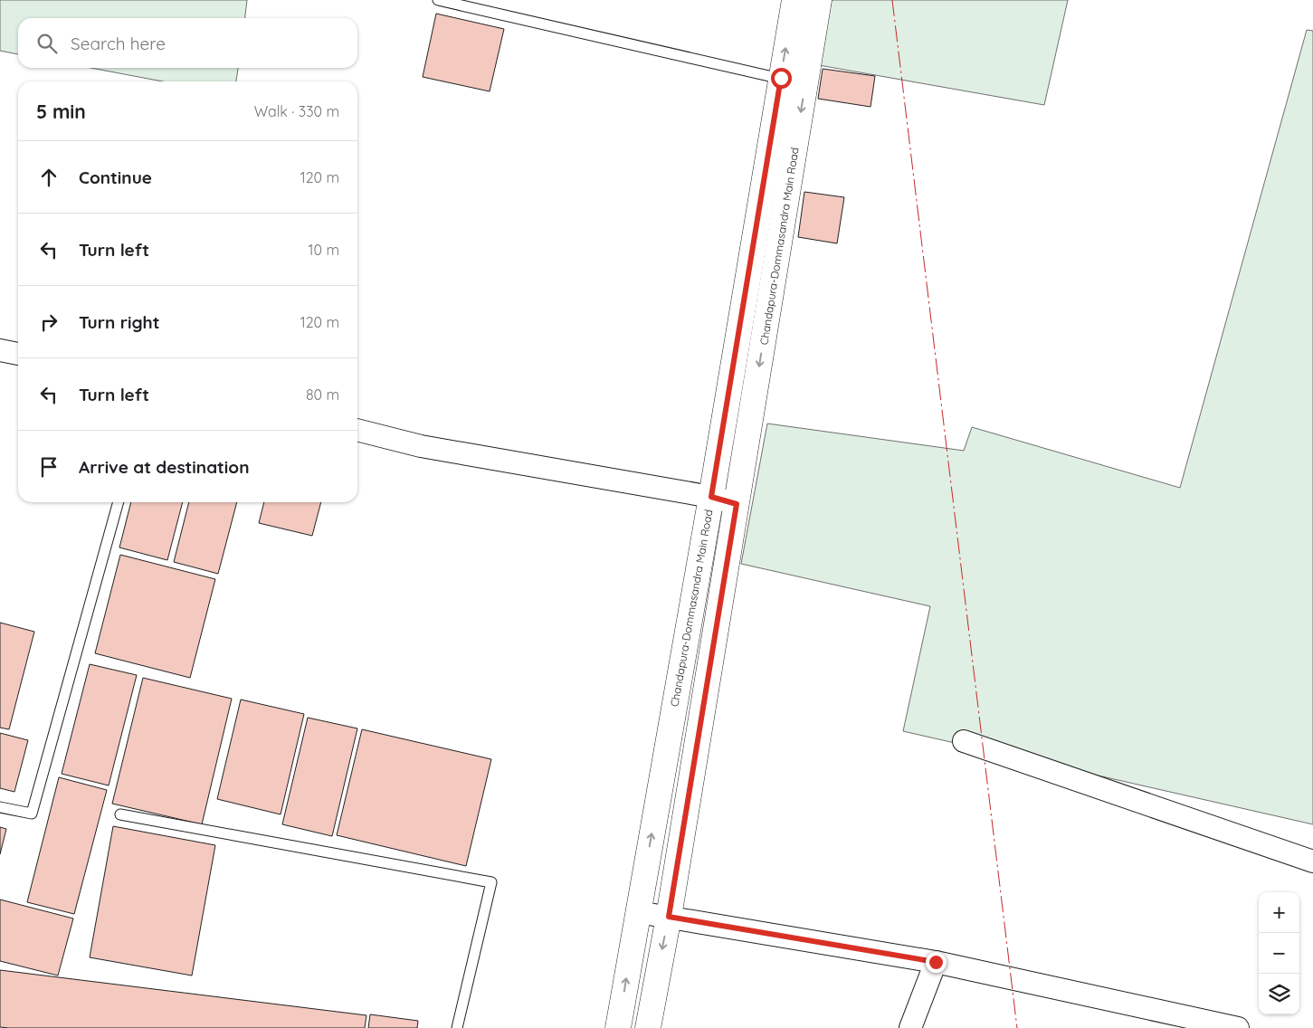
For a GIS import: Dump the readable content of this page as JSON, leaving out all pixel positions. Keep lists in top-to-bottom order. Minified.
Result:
{"streets":{"main road":["Chandapura-Dommasandra Main Road"]},"page":{"search":"Search here","heading":["5 min","Walk · 330 m"],"list":[["Continue","120 m"],["Turn left","10 m"],["Turn right","120 m"],["Turn left","80 m"],"Arrive at destination"],"map_buttons":["+","−"]}}
